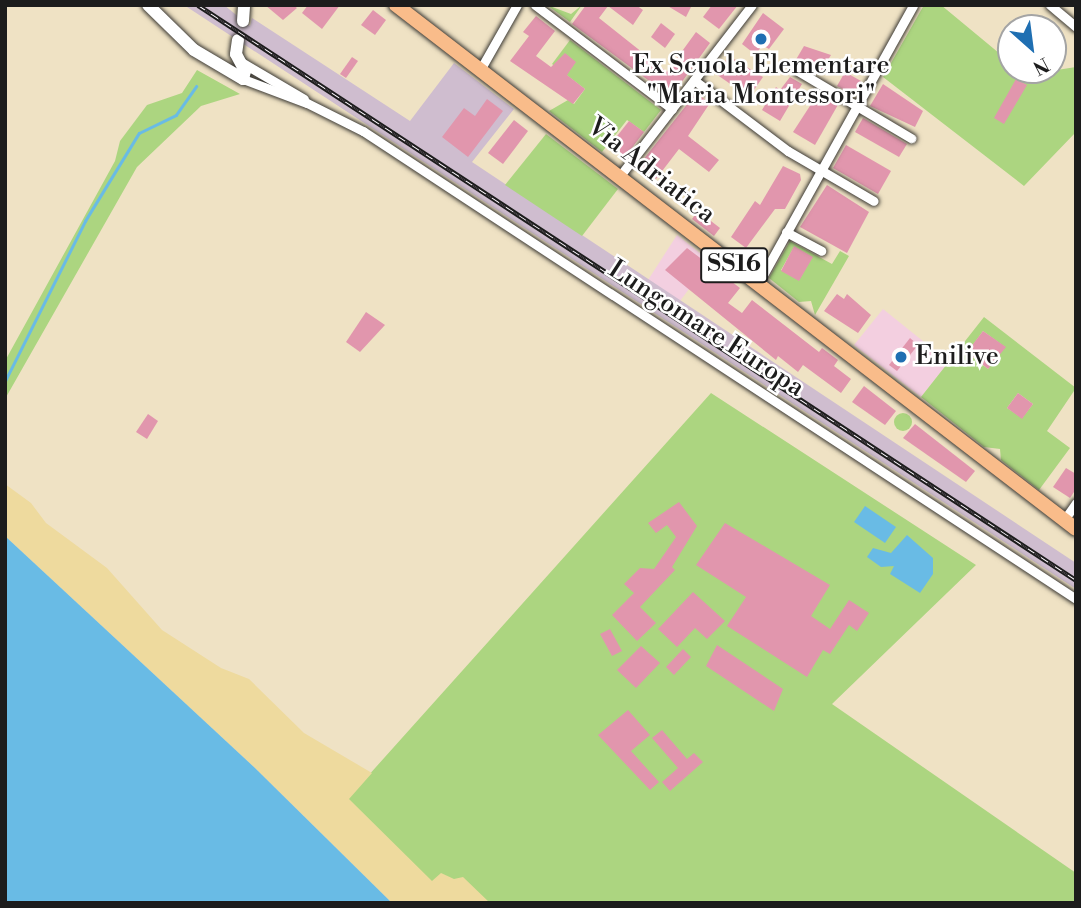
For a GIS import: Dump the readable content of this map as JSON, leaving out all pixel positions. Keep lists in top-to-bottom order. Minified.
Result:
{"streets":{"main road":["Via Adriatica","SS16"],"street":["Lungomare Europa"]},"places":["Ex Scuola Elementare \"Maria Montessori\"","Enilive"],"north":"bottom right"}
